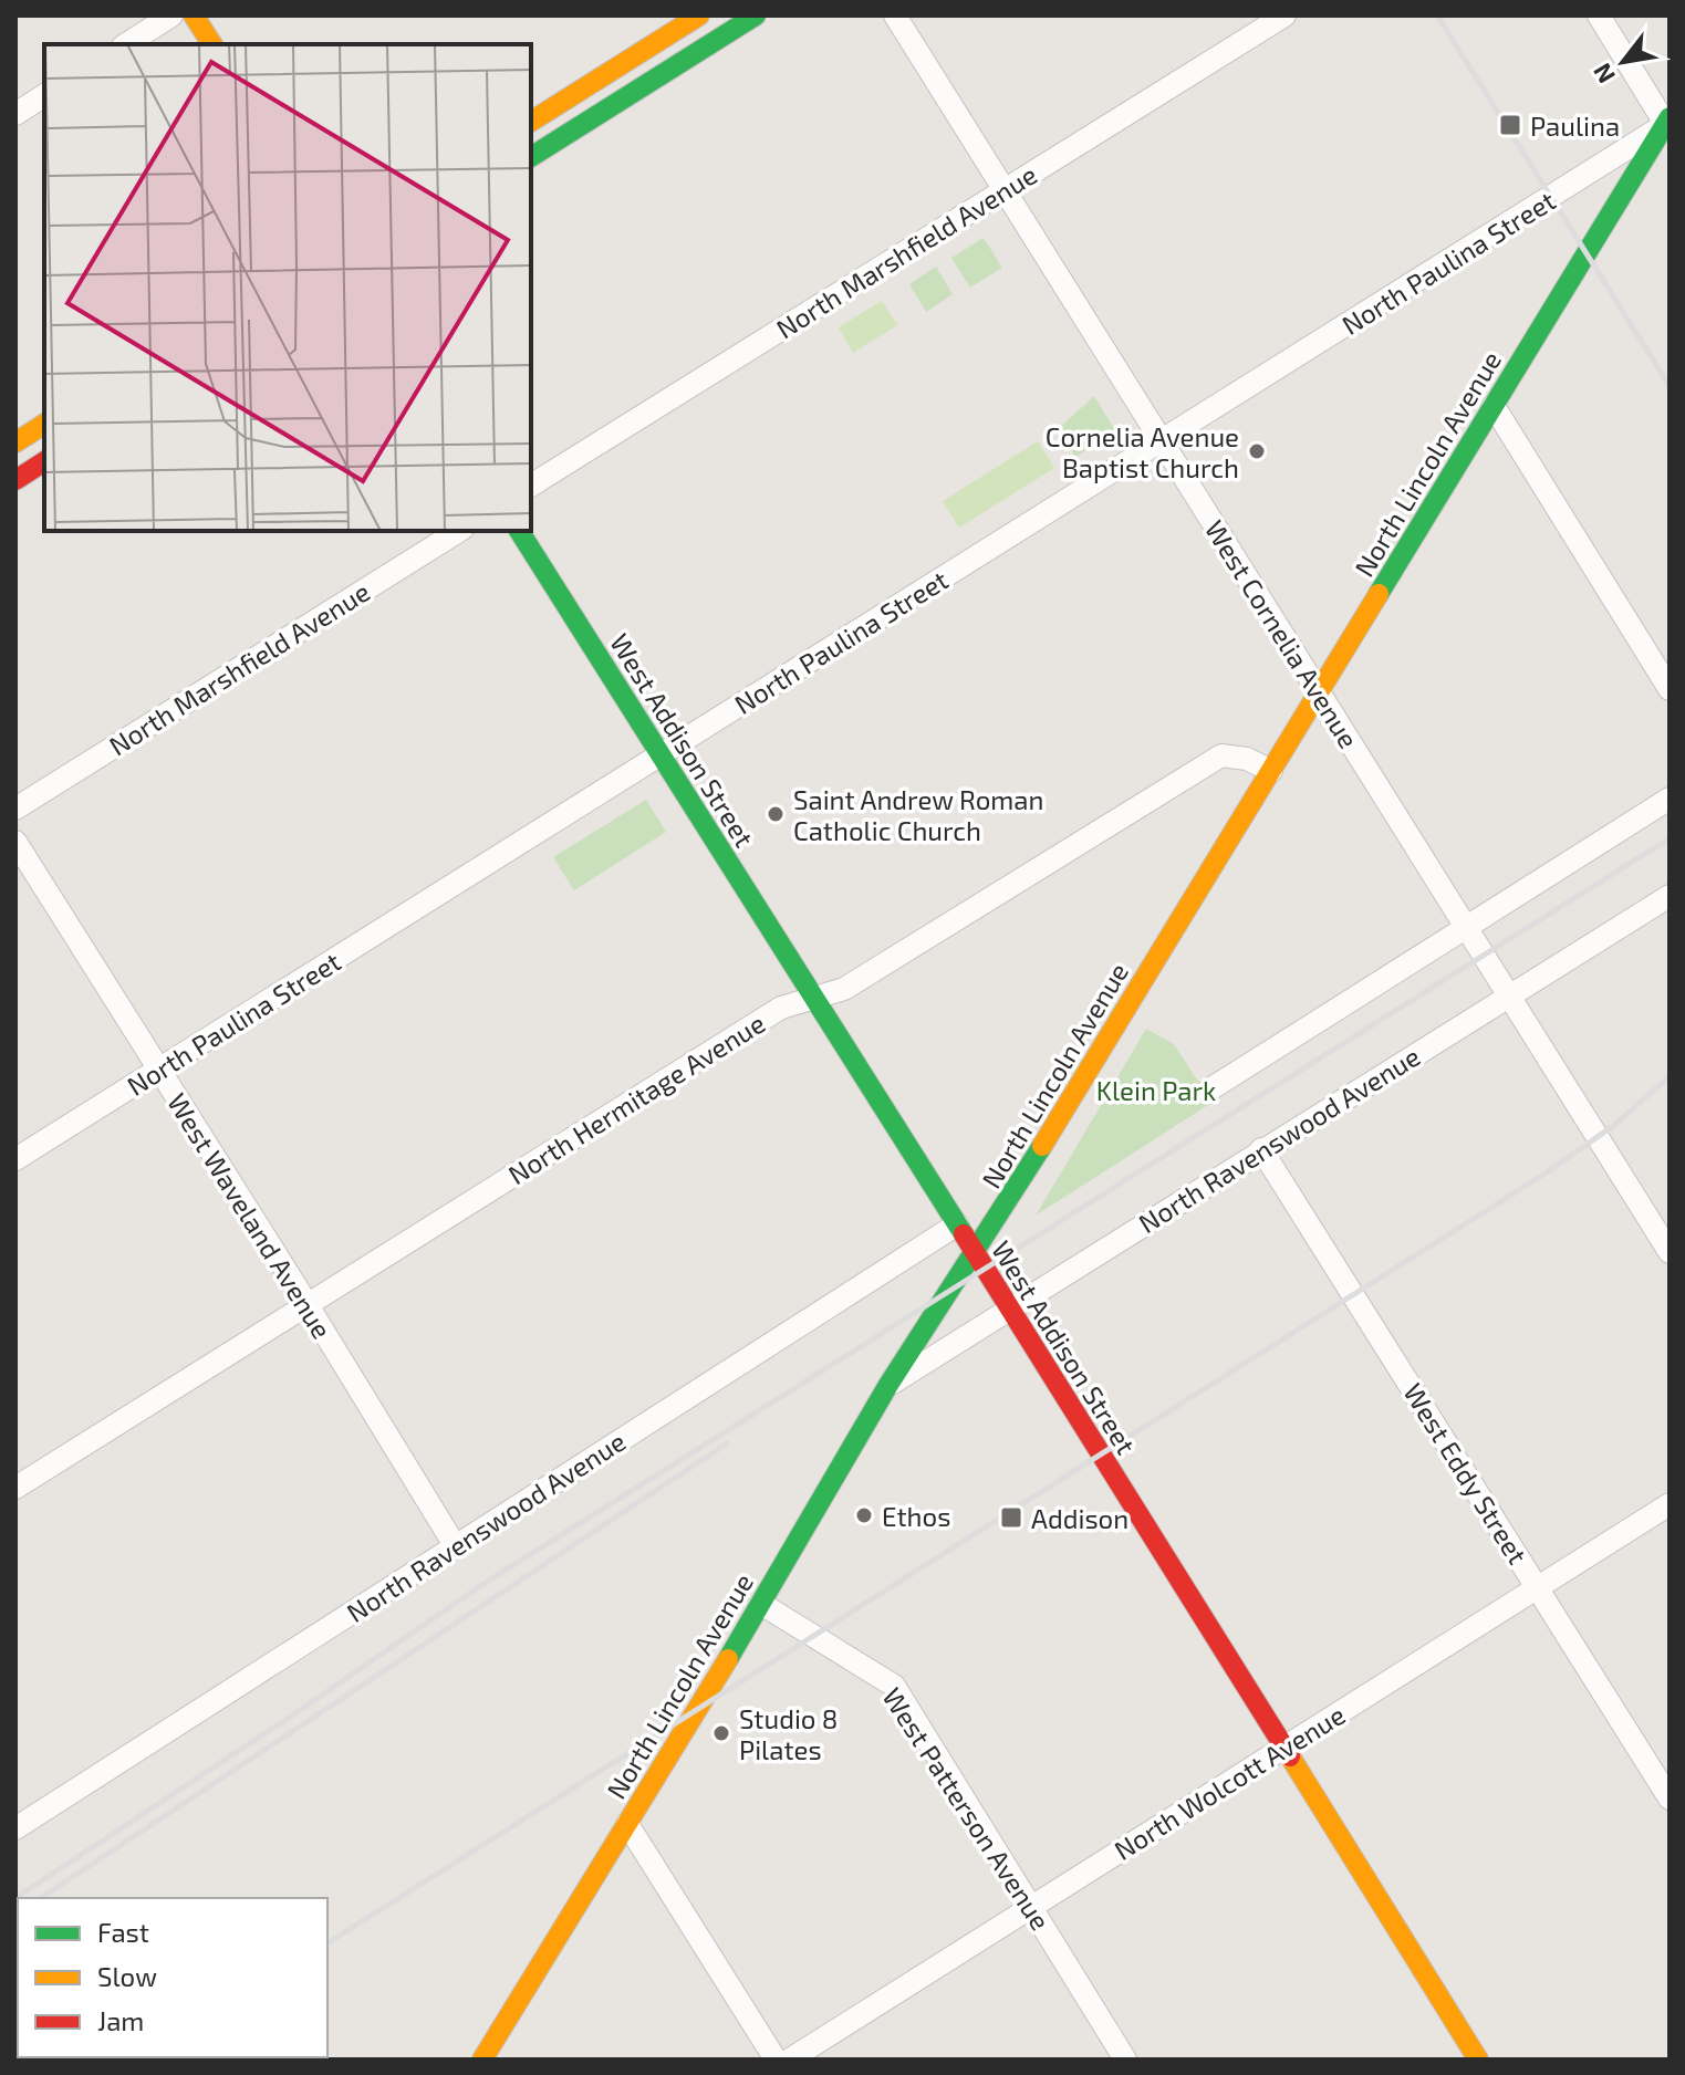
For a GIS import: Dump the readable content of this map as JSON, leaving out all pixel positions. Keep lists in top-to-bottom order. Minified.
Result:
{"streets":{"main road":["North Lincoln Avenue","West Addison Street"],"street":["North Marshfield Avenue","North Paulina Street","West Cornelia Avenue","North Hermitage Avenue","North Ravenswood Avenue","West Waveland Avenue","West Eddy Street","North Wolcott Avenue","West Patterson Avenue"]},"crossings":[["North Marshfield Avenue","West Cornelia Avenue"],["North Paulina Street","North Lincoln Avenue"],["North Paulina Street","West Cornelia Avenue"],["North Paulina Street","West Addison Street"],["North Paulina Street","West Waveland Avenue"],["North Lincoln Avenue","West Cornelia Avenue"],["North Lincoln Avenue","West Addison Street"],["North Lincoln Avenue","North Hermitage Avenue"],["North Lincoln Avenue","North Ravenswood Avenue"],["North Lincoln Avenue","West Patterson Avenue"],["West Cornelia Avenue","North Ravenswood Avenue"],["West Addison Street","North Hermitage Avenue"],["West Addison Street","North Ravenswood Avenue"],["West Addison Street","North Wolcott Avenue"],["North Hermitage Avenue","West Waveland Avenue"],["North Ravenswood Avenue","West Waveland Avenue"],["North Ravenswood Avenue","West Eddy Street"],["West Eddy Street","North Wolcott Avenue"],["North Wolcott Avenue","West Patterson Avenue"]],"parks":["Klein Park"],"places":{"transit":["Paulina","Addison"],"other":["Cornelia Avenue Baptist Church","Saint Andrew Roman Catholic Church","Ethos","Studio 8 Pilates"]},"legend":["Fast","Slow","Jam"],"north":"bottom left"}
